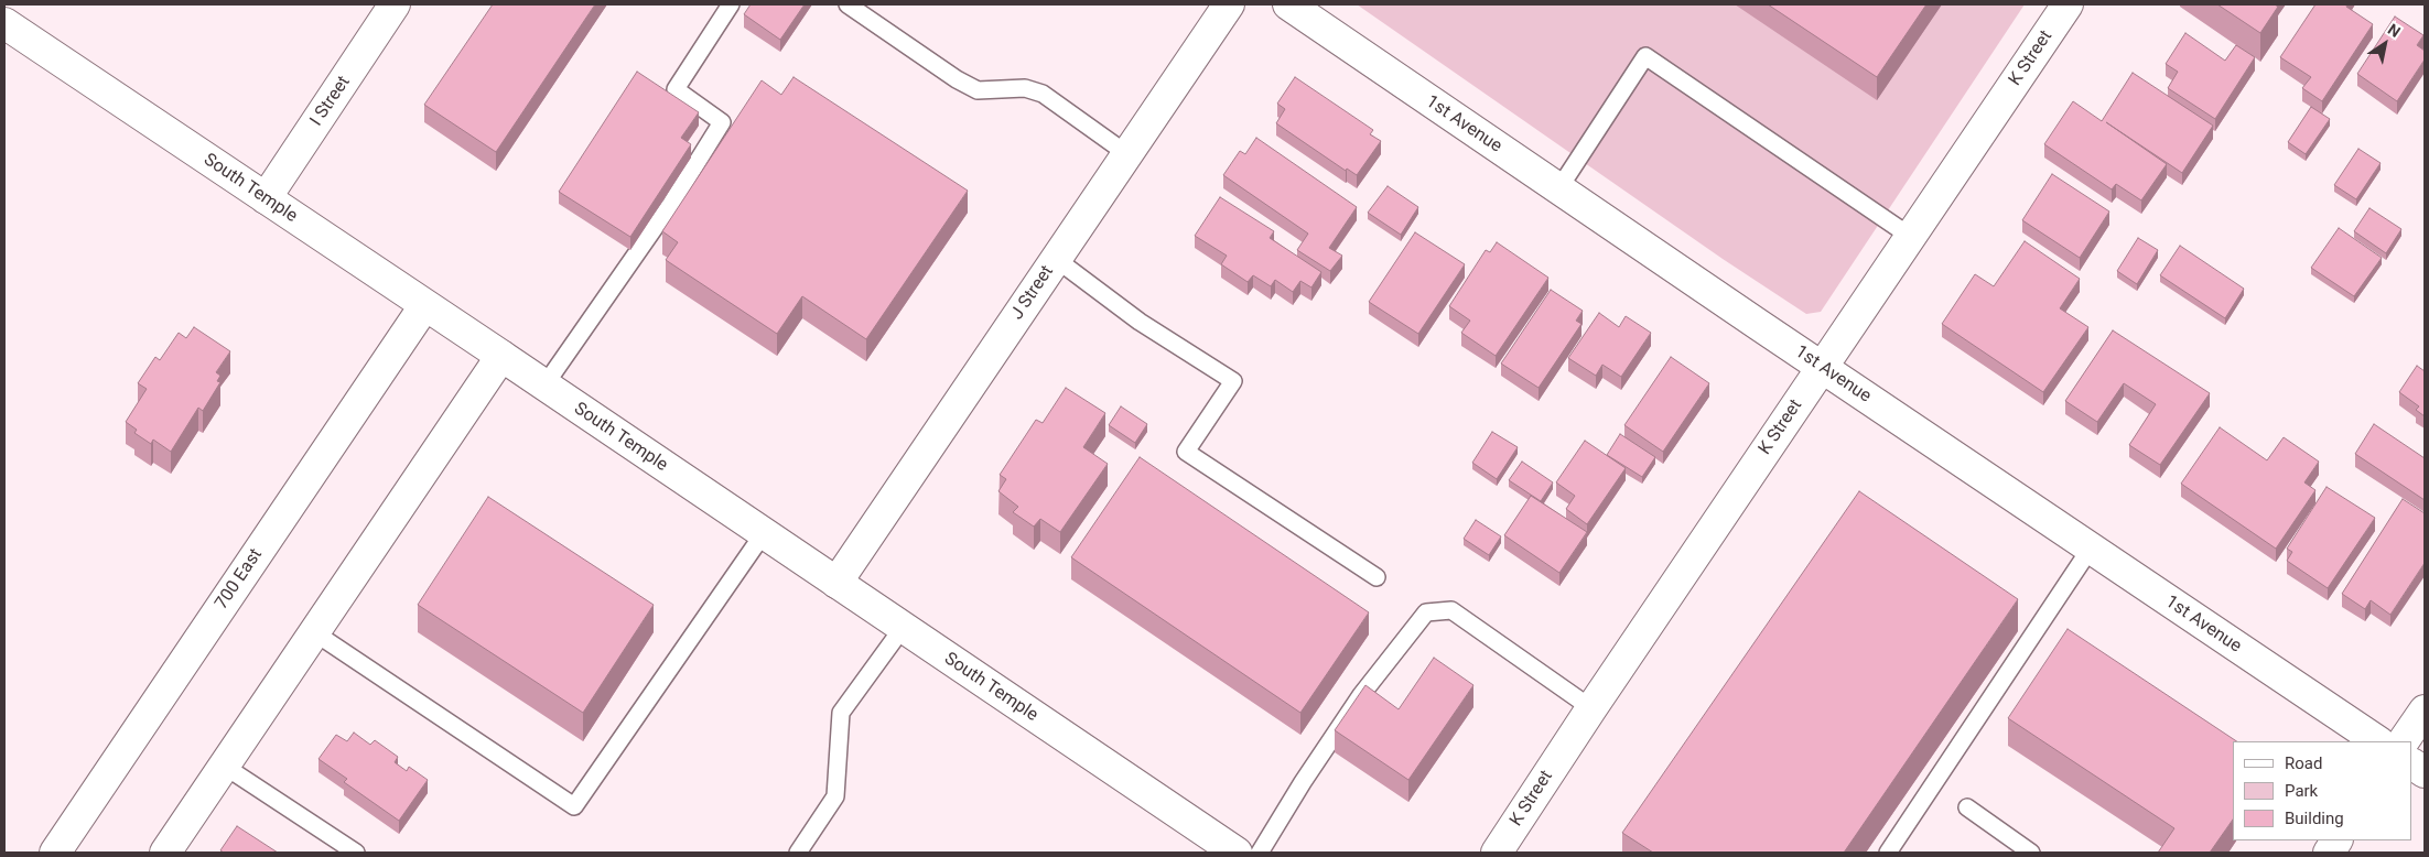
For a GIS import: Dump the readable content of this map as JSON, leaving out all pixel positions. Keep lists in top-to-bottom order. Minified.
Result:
{"streets":{"street":["K Street","I Street","1st Avenue","South Temple","J Street","700 East"]},"crossings":[["K Street","1st Avenue"],["I Street","South Temple"],["South Temple","J Street"],["South Temple","700 East"]],"legend":["Road","Park","Building"],"north":"top right"}
